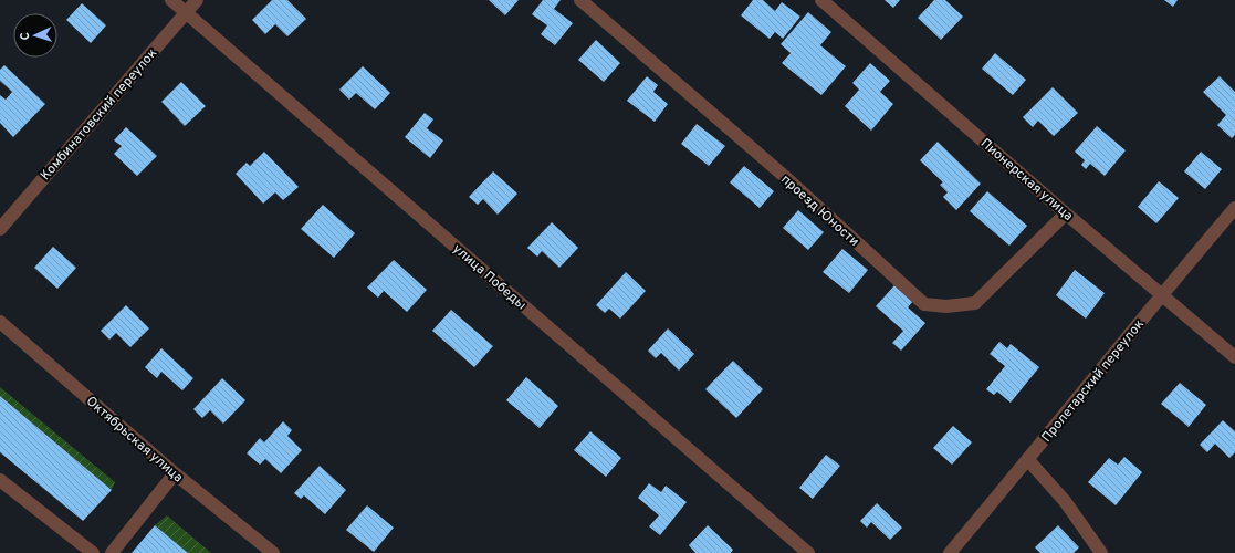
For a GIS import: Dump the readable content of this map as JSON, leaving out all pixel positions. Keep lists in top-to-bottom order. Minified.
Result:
{"streets":{"street":["Комбинатовский переулок","Пионерская улица","проезд Юности","улица Победы","Пролетарский переулок","Октябрьская улица"]},"crossings":[["Комбинатовский переулок","улица Победы"],["Пионерская улица","проезд Юности"],["Пионерская улица","Пролетарский переулок"]],"north":"left"}
